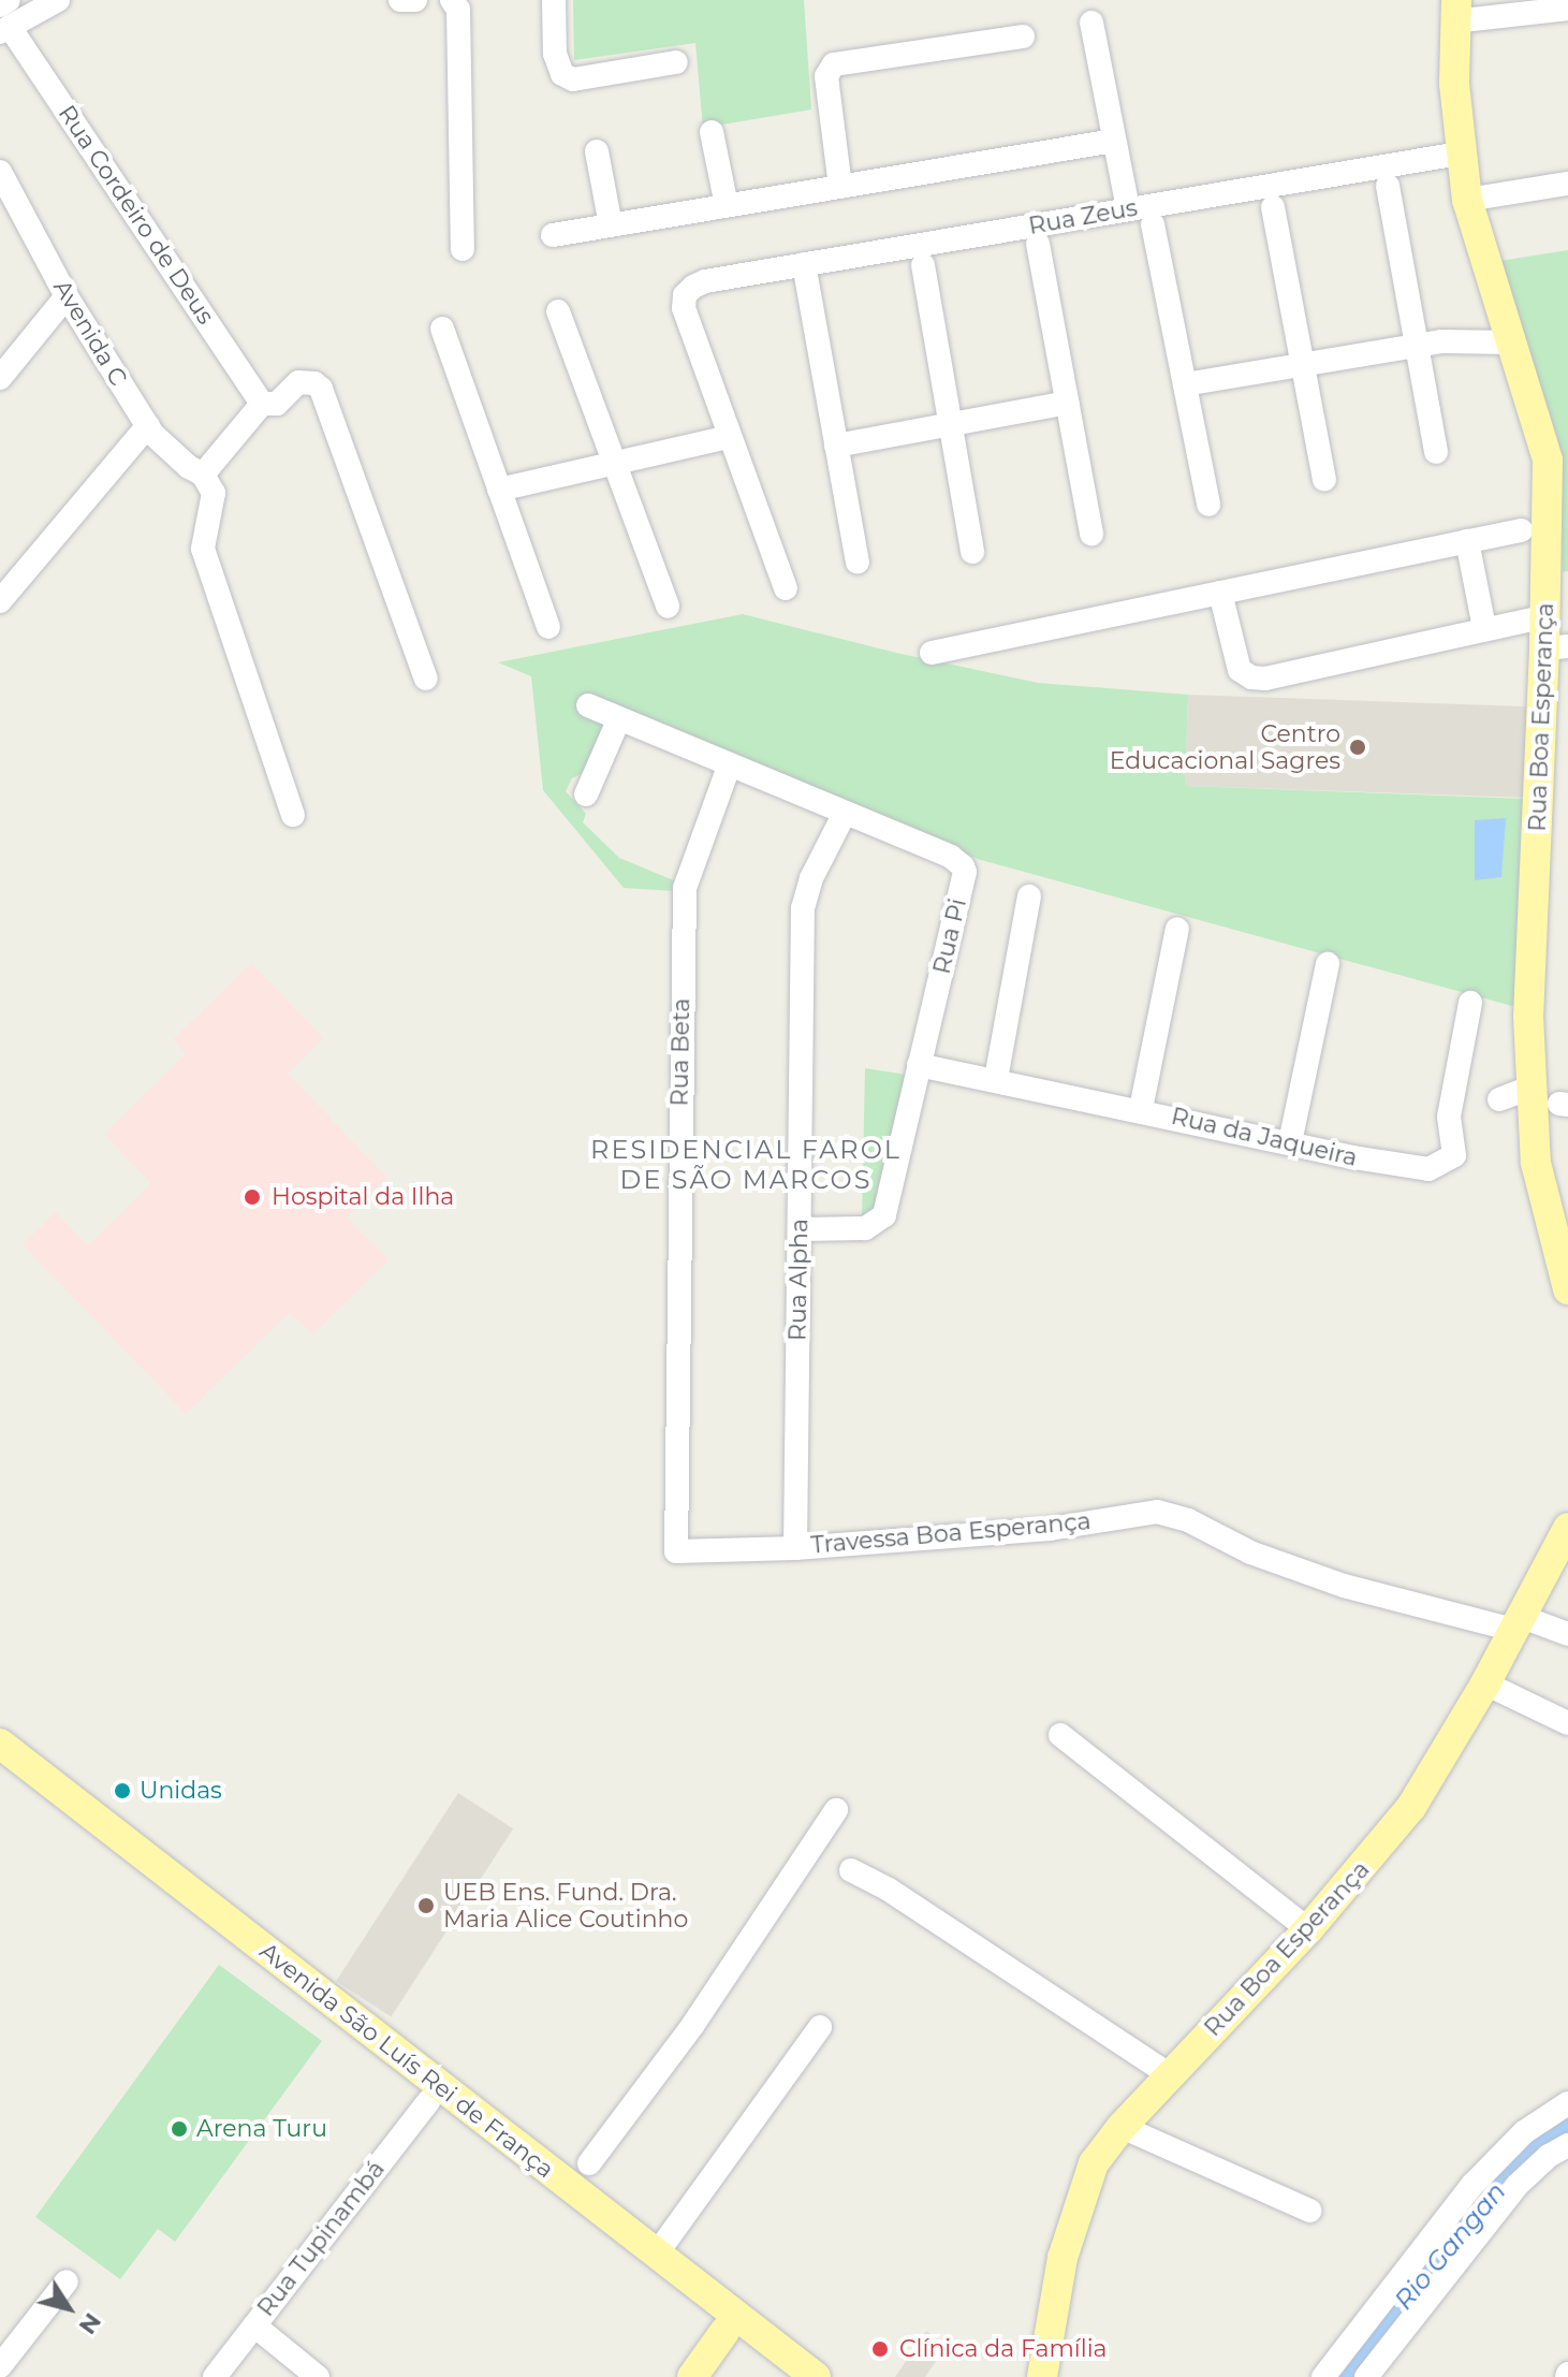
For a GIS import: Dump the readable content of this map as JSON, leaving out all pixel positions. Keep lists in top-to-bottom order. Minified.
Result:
{"streets":{"main road":["Rua Boa Esperança","Avenida São Luís Rei de França"],"street":["Rua Cordeiro de Deus","Rua Zeus","Avenida C","Rua Pi","Rua Beta","Rua da Jaqueira","Rua Alpha","Travessa Boa Esperança","Rua Tupinambá"]},"crossings":[["Rua Zeus","Rua Boa Esperança"],["Rua Boa Esperança","Travessa Boa Esperança"],["Rua Pi","Rua Beta"],["Rua Pi","Rua da Jaqueira"],["Rua Pi","Rua Alpha"],["Rua Beta","Travessa Boa Esperança"],["Rua Alpha","Travessa Boa Esperança"],["Avenida São Luís Rei de França","Rua Tupinambá"]],"districts":["RESIDENCIAL FAROL DE SÃO MARCOS"],"water":["Rio Gangan"],"places":["Centro Educacional Sagres","Hospital da Ilha","Unidas","UEB Ens. Fund. Dra. Maria Alice Coutinho","Arena Turu","Clínica da Família"],"north":"bottom right"}
